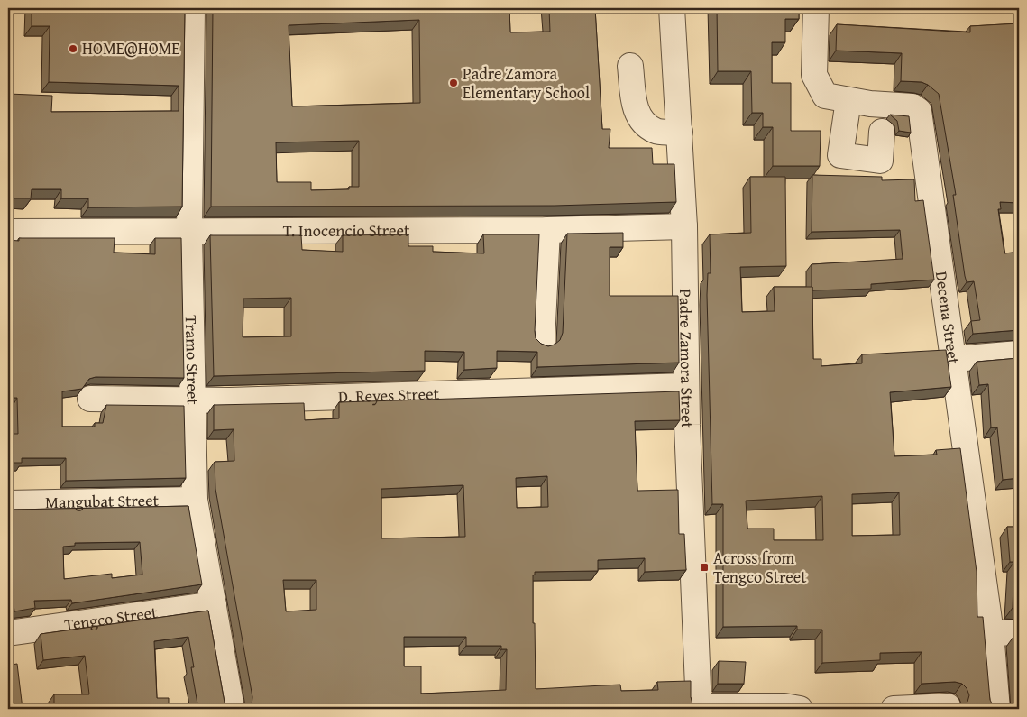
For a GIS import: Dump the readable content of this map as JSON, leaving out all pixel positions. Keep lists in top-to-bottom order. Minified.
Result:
{"streets":{"street":["T. Inocencio Street","Decena Street","Padre Zamora Street","Tramo Street","D. Reyes Street","Mangubat Street","Tengco Street"]},"crossings":[["T. Inocencio Street","Padre Zamora Street"],["T. Inocencio Street","Tramo Street"],["Padre Zamora Street","D. Reyes Street"],["Tramo Street","D. Reyes Street"],["Tramo Street","Mangubat Street"],["Tramo Street","Tengco Street"]],"places":{"other":["HOME@HOME","Padre Zamora Elementary School"],"transit":["Across from Tengco Street"]}}
